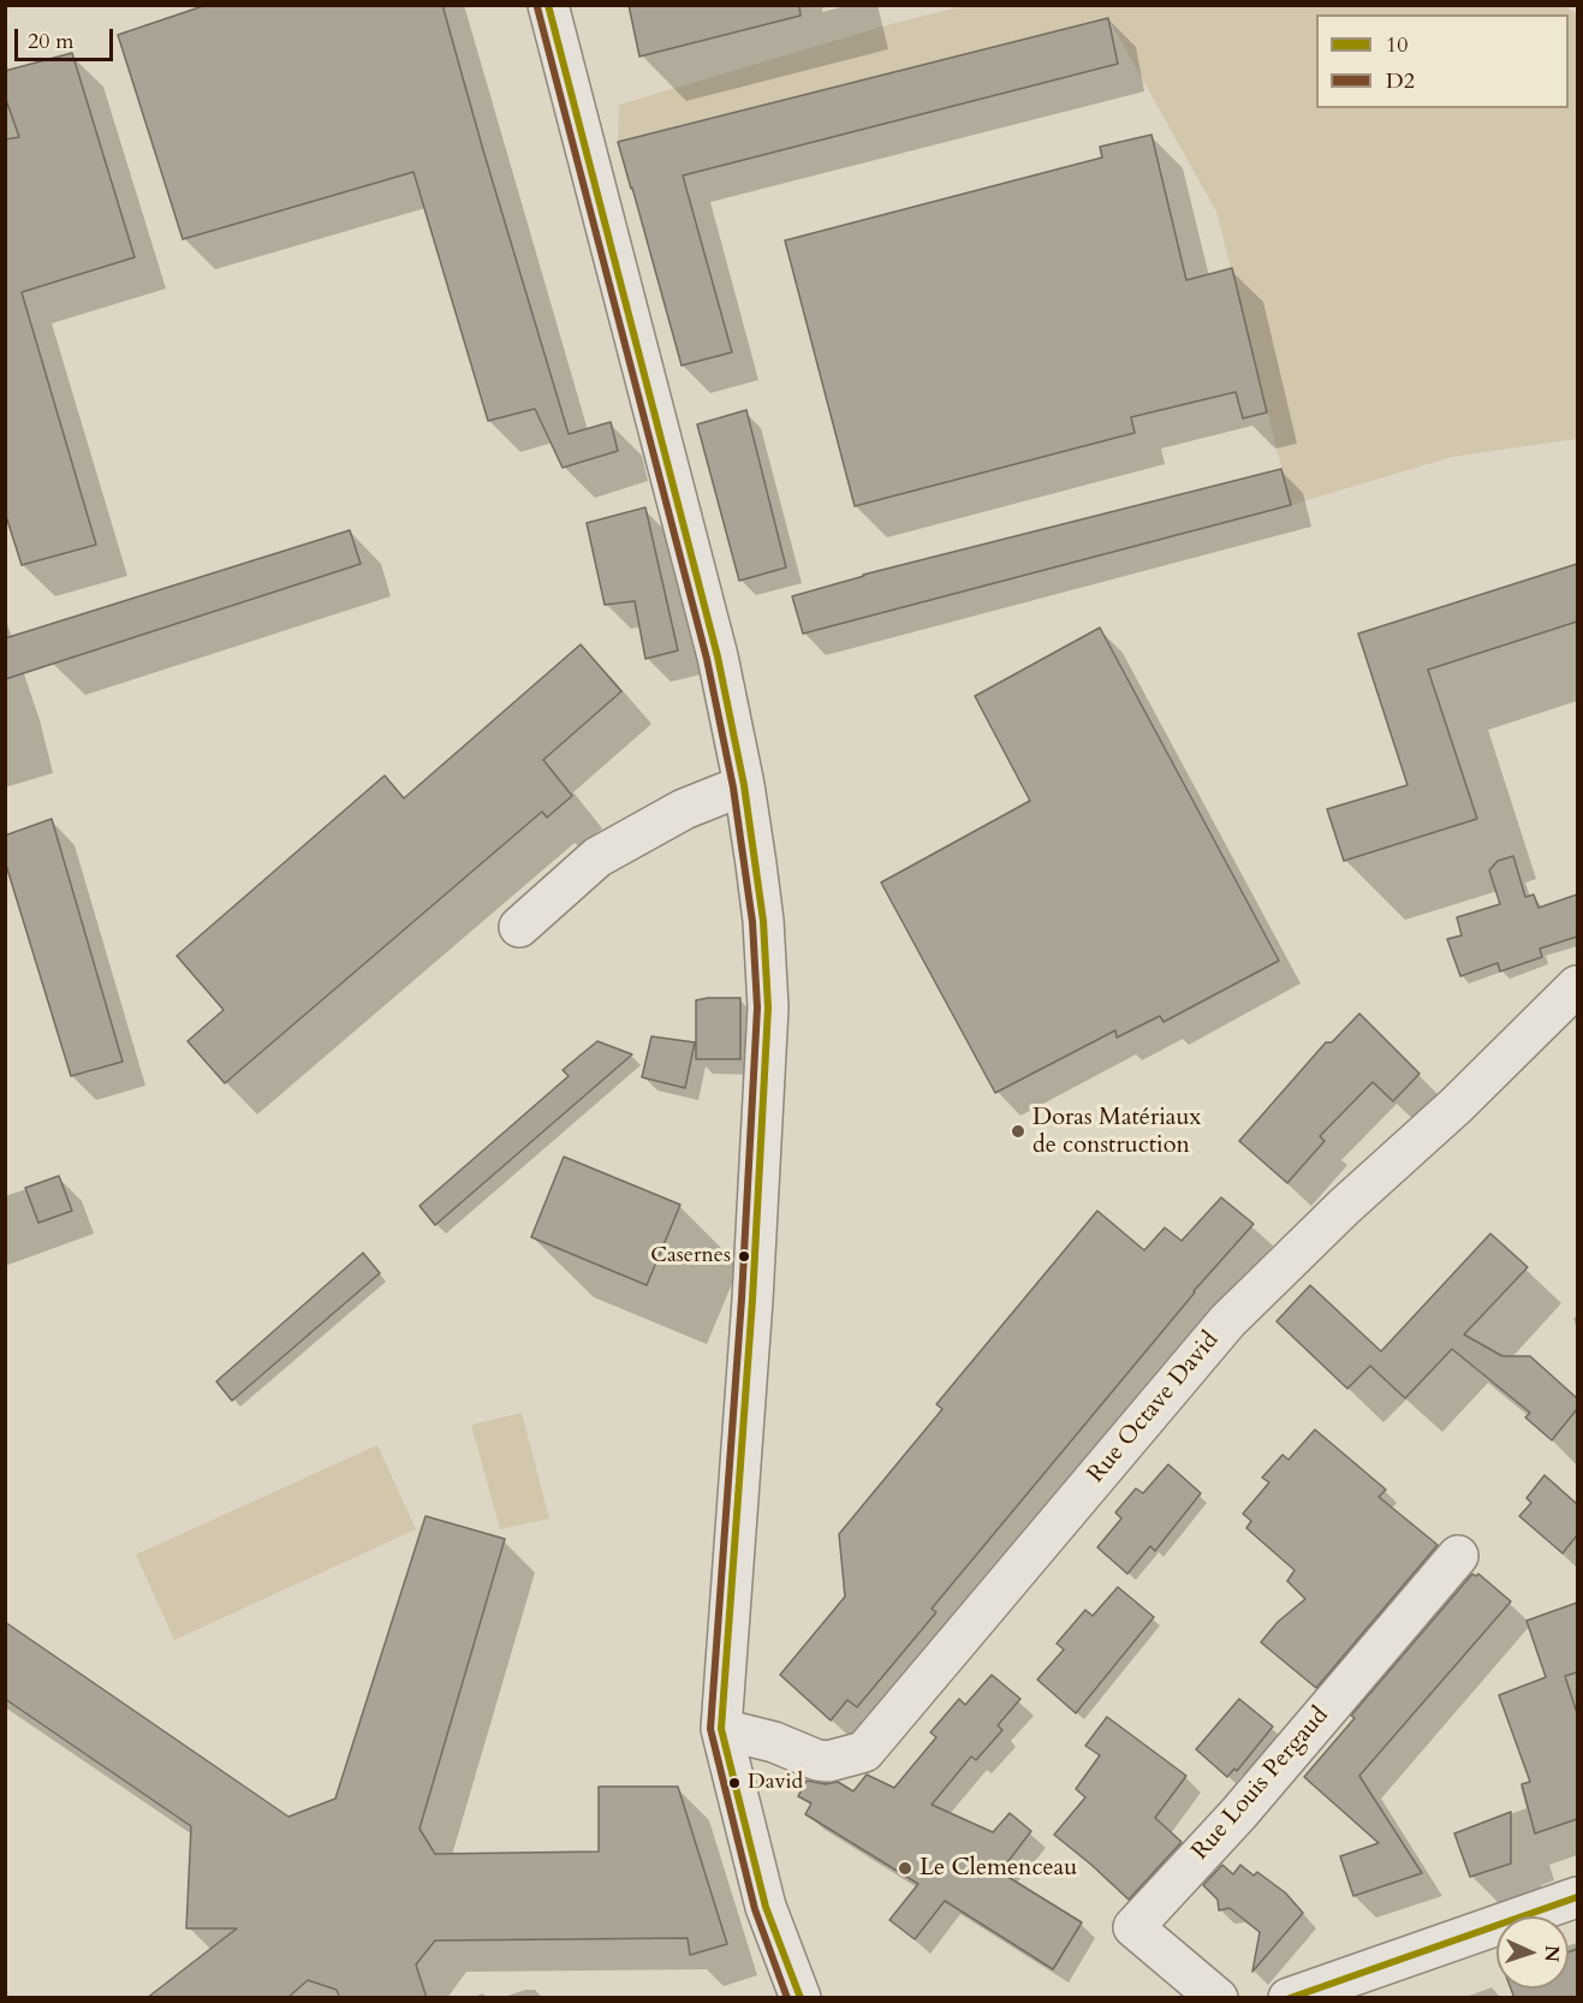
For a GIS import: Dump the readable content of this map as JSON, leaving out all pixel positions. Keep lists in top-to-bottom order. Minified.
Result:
{"streets":{"street":["Rue Octave David","Rue Louis Pergaud"]},"places":["Doras Matériaux de construction","Casernes","David","Le Clemenceau"],"lines":["transit line 10","transit line D2"],"legend":["10","D2"],"scale_bar":"20 m","north":"right"}
